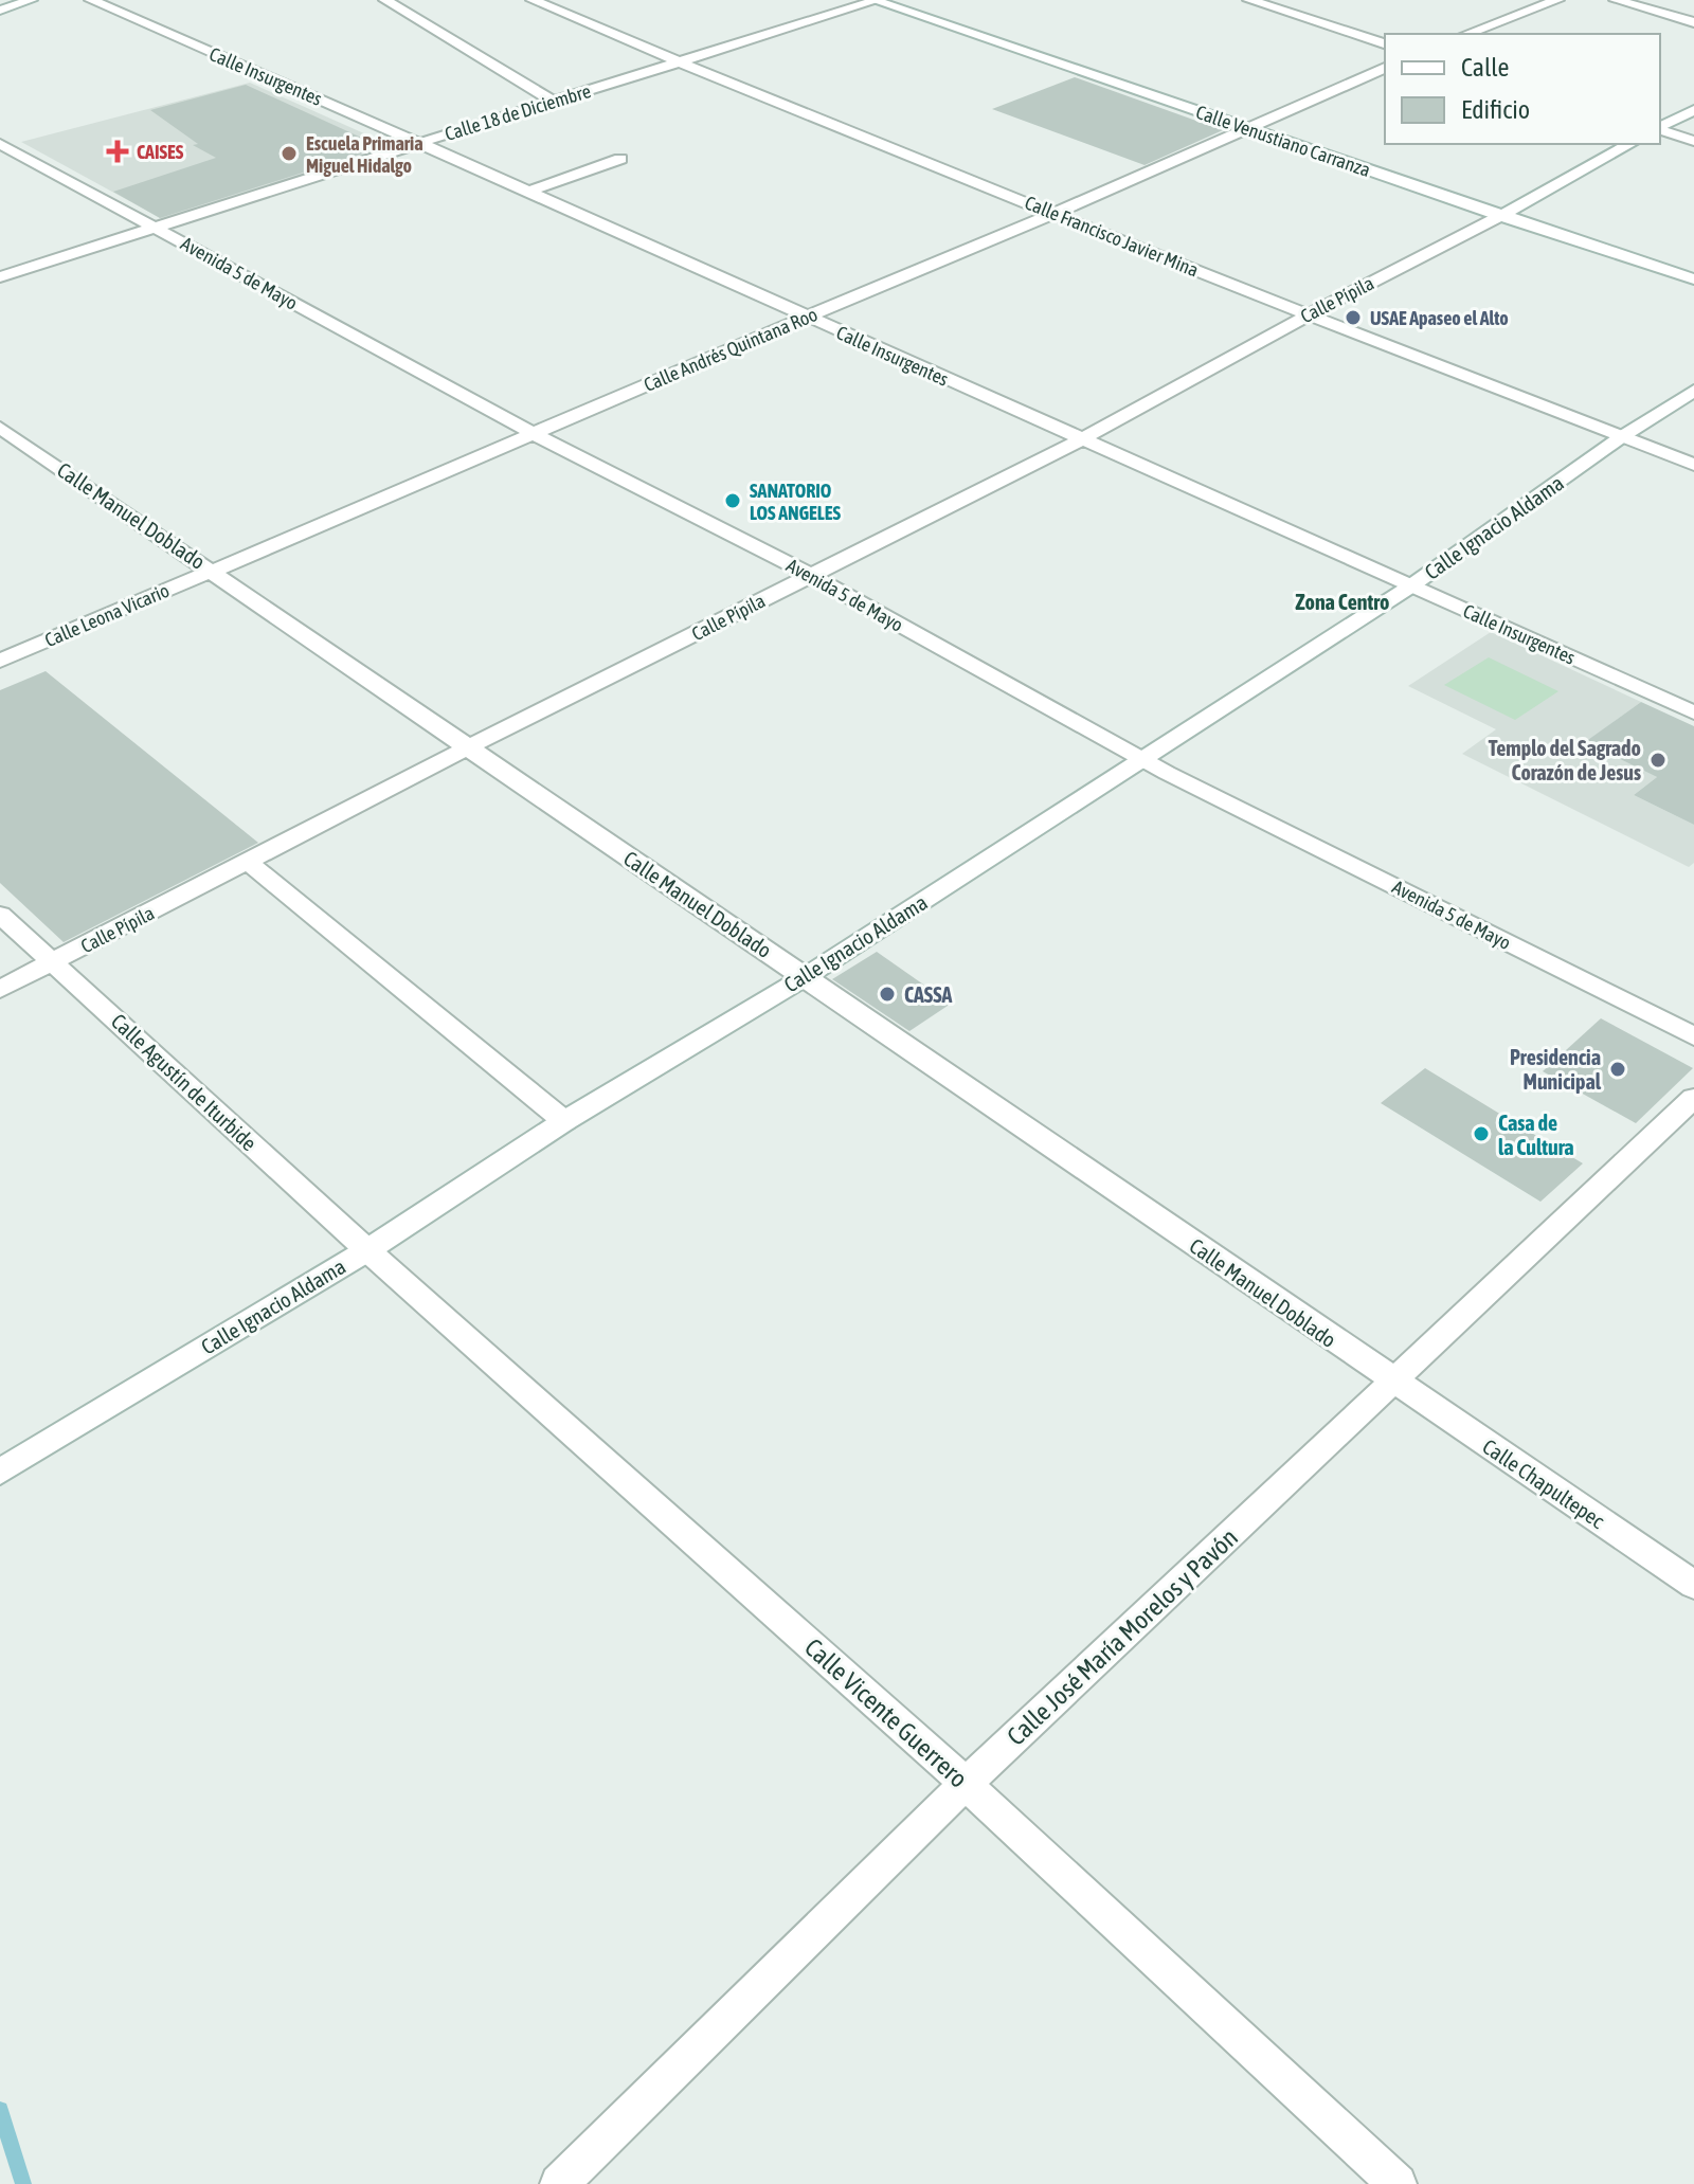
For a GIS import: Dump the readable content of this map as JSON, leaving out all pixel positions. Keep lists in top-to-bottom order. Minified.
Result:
{"streets":{"street":["Calle Insurgentes","Calle 18 de Diciembre","Calle Venustiano Carranza","Calle Francisco Javier Mina","Avenida 5 de Mayo","Calle Pípila","Calle Andrés Quintana Roo","Calle Manuel Doblado","Calle Ignacio Aldama","Calle Leona Vicario","Calle Agustín de Iturbide","Calle Chapultepec","Calle José María Morelos y Pavón","Calle Vicente Guerrero"]},"crossings":[["Calle Insurgentes","Calle 18 de Diciembre"],["Calle Insurgentes","Calle Pípila"],["Calle Insurgentes","Calle Andrés Quintana Roo"],["Calle Insurgentes","Calle Ignacio Aldama"],["Calle 18 de Diciembre","Calle Venustiano Carranza"],["Calle 18 de Diciembre","Calle Francisco Javier Mina"],["Calle 18 de Diciembre","Avenida 5 de Mayo"],["Calle Venustiano Carranza","Calle Pípila"],["Calle Venustiano Carranza","Calle Andrés Quintana Roo"],["Calle Francisco Javier Mina","Calle Pípila"],["Calle Francisco Javier Mina","Calle Andrés Quintana Roo"],["Calle Francisco Javier Mina","Calle Ignacio Aldama"],["Avenida 5 de Mayo","Calle Pípila"],["Avenida 5 de Mayo","Calle Andrés Quintana Roo"],["Avenida 5 de Mayo","Calle Ignacio Aldama"],["Calle Pípila","Calle Manuel Doblado"],["Calle Pípila","Calle Agustín de Iturbide"],["Calle Andrés Quintana Roo","Calle Manuel Doblado"],["Calle Andrés Quintana Roo","Calle Leona Vicario"],["Calle Manuel Doblado","Calle Ignacio Aldama"],["Calle Manuel Doblado","Calle Leona Vicario"],["Calle Manuel Doblado","Calle Chapultepec"],["Calle Manuel Doblado","Calle José María Morelos y Pavón"],["Calle Ignacio Aldama","Calle Agustín de Iturbide"],["Calle Ignacio Aldama","Calle Vicente Guerrero"],["Calle Agustín de Iturbide","Calle Vicente Guerrero"],["Calle Chapultepec","Calle José María Morelos y Pavón"],["Calle José María Morelos y Pavón","Calle Vicente Guerrero"]],"districts":["Zona Centro"],"places":{"health":["CAISES"],"other":["Escuela Primaria Miguel Hidalgo","USAE Apaseo el Alto","SANATORIO LOS ANGELES","Templo del Sagrado Corazón de Jesus","CASSA","Presidencia Municipal","Casa de la Cultura"]},"legend":["Calle","Edificio"]}
